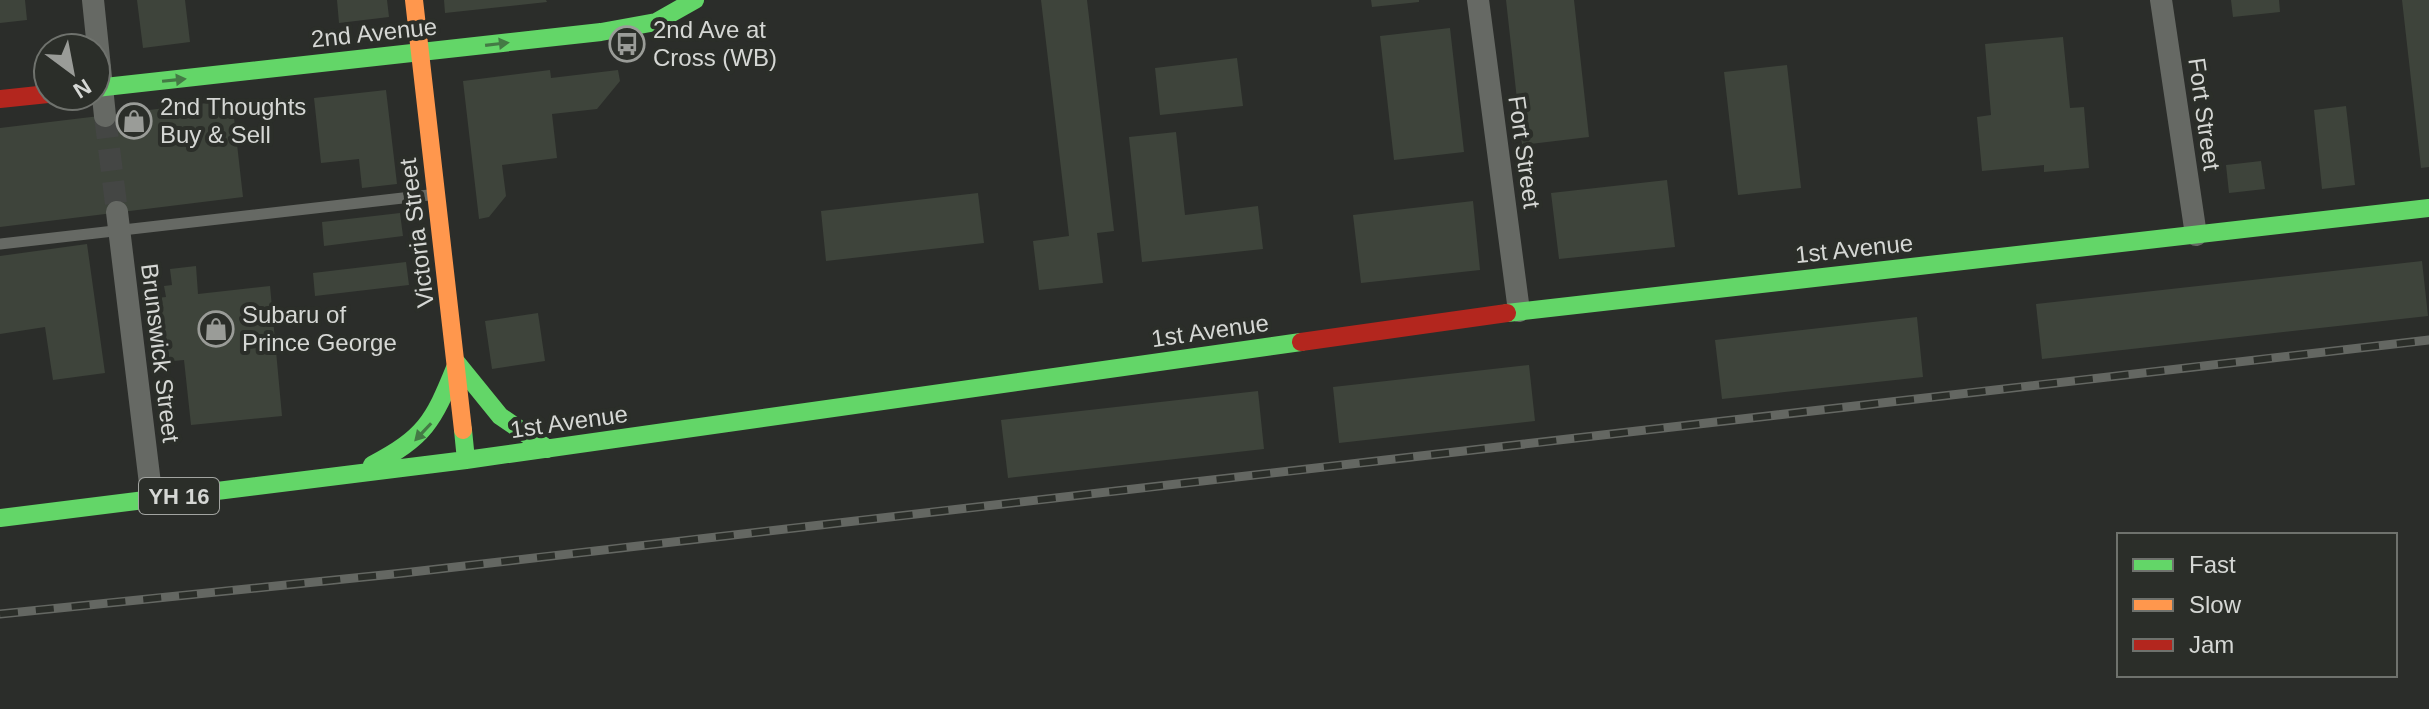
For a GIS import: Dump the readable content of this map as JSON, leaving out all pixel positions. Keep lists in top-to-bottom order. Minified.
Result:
{"streets":{"main road":["2nd Avenue","Victoria Street","1st Avenue","YH 16"],"street":["Fort Street","Brunswick Street"]},"crossings":[["2nd Avenue","Victoria Street"],["Fort Street","1st Avenue"],["Victoria Street","1st Avenue"],["1st Avenue","Brunswick Street"]],"one_way":["2nd Avenue"],"places":{"bus stop":["2nd Ave at Cross (WB)"],"shop":["2nd Thoughts Buy & Sell","Subaru of Prince George"]},"legend":["Fast","Slow","Jam"],"north":"bottom right"}
